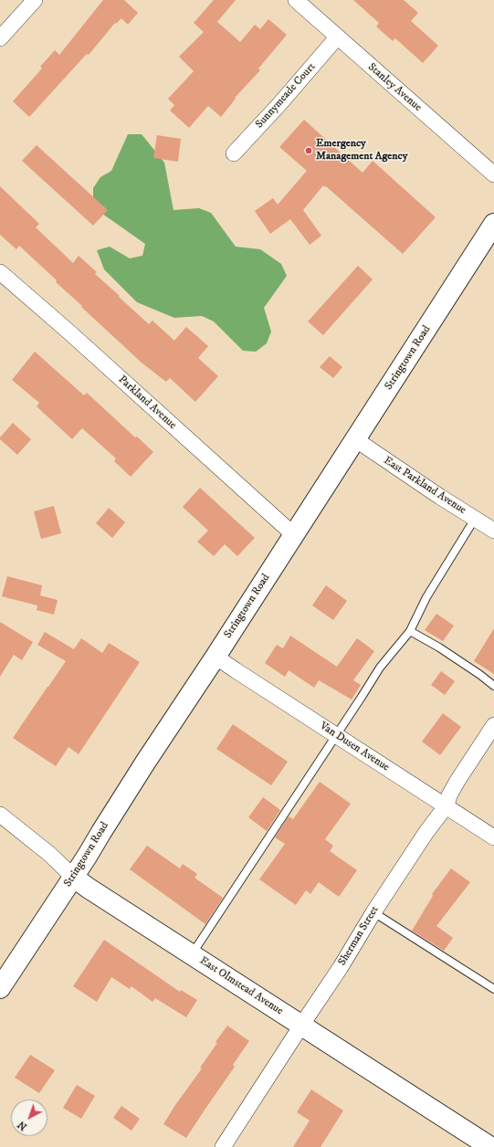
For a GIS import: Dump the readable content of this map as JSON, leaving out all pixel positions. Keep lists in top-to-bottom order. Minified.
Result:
{"streets":{"main road":["Stringtown Road","East Olmstead Avenue"],"street":["Stanley Avenue","Sunnymeade Court","Parkland Avenue","East Parkland Avenue","Van Dusen Avenue","Sherman Street"]},"crossings":[["Stanley Avenue","Sunnymeade Court"],["Stringtown Road","Parkland Avenue"],["Stringtown Road","East Parkland Avenue"],["Stringtown Road","Van Dusen Avenue"],["Stringtown Road","East Olmstead Avenue"],["Van Dusen Avenue","Sherman Street"],["Sherman Street","East Olmstead Avenue"]],"places":["Emergency Management Agency"],"north":"bottom left"}
